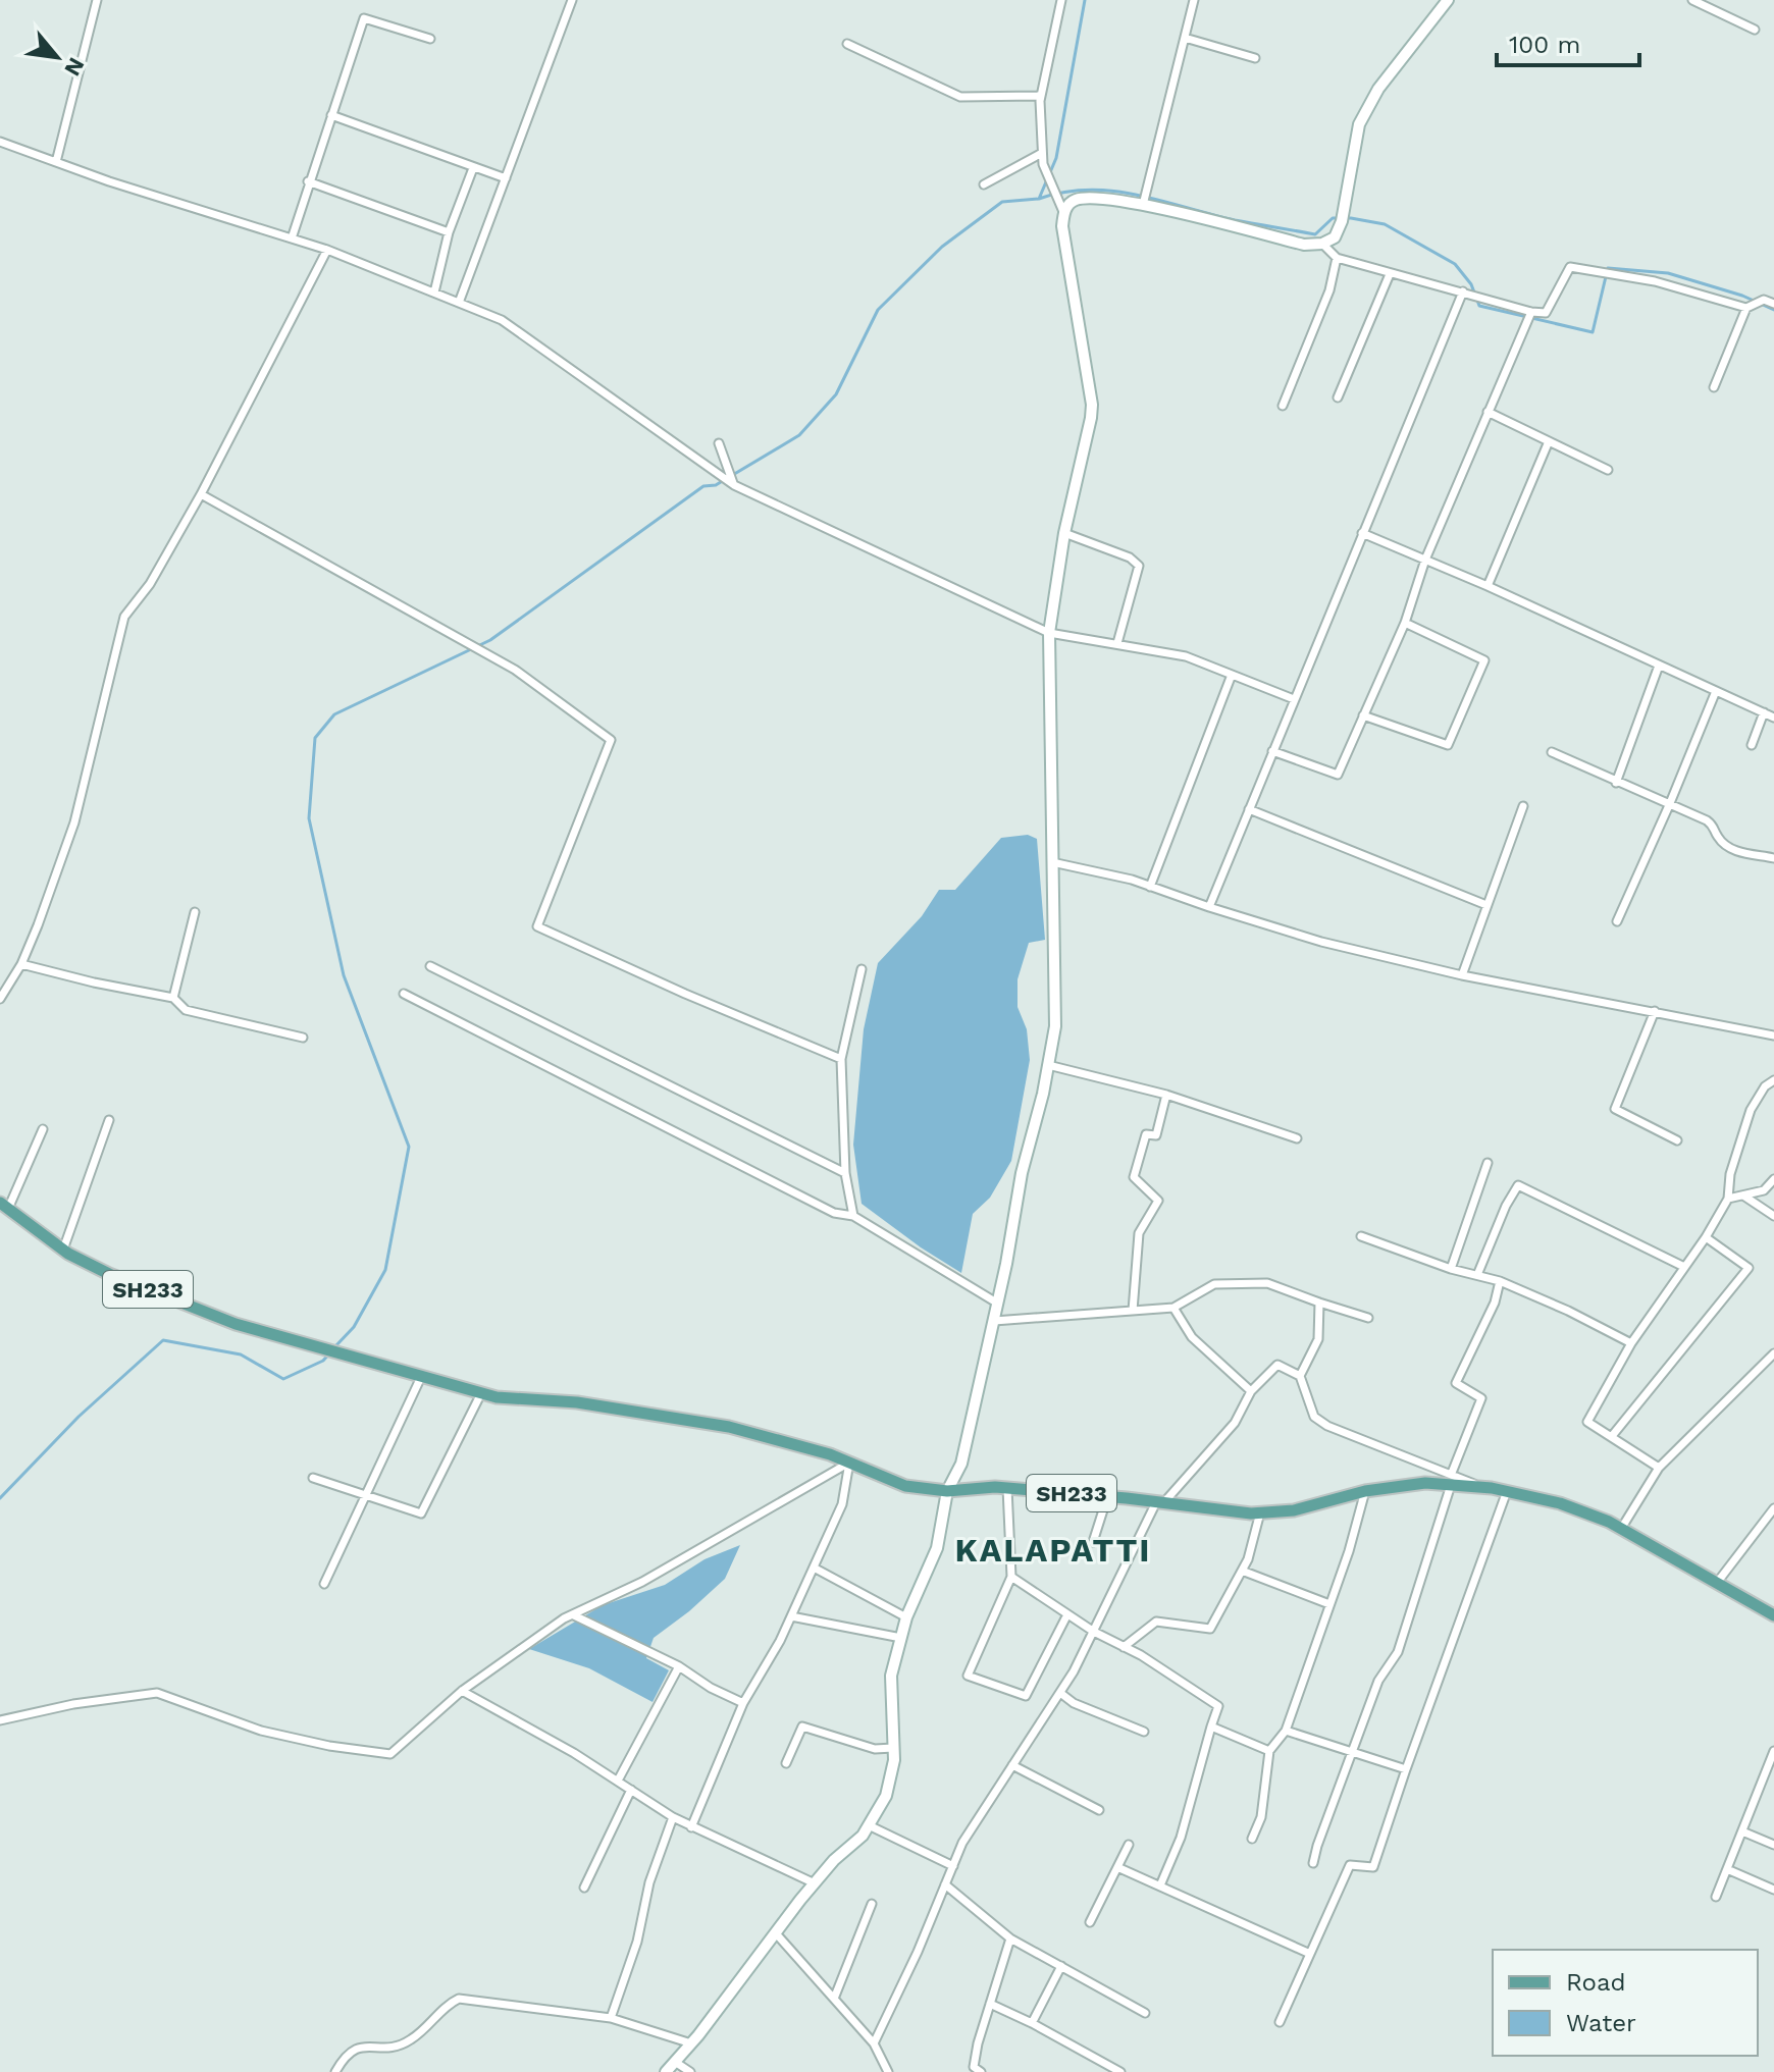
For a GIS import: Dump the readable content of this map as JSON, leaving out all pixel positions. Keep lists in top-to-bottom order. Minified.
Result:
{"streets":{"main road":["SH233"]},"districts":["KALAPATTI"],"legend":["Road","Water"],"scale_bar":"100 m","north":"bottom right"}
